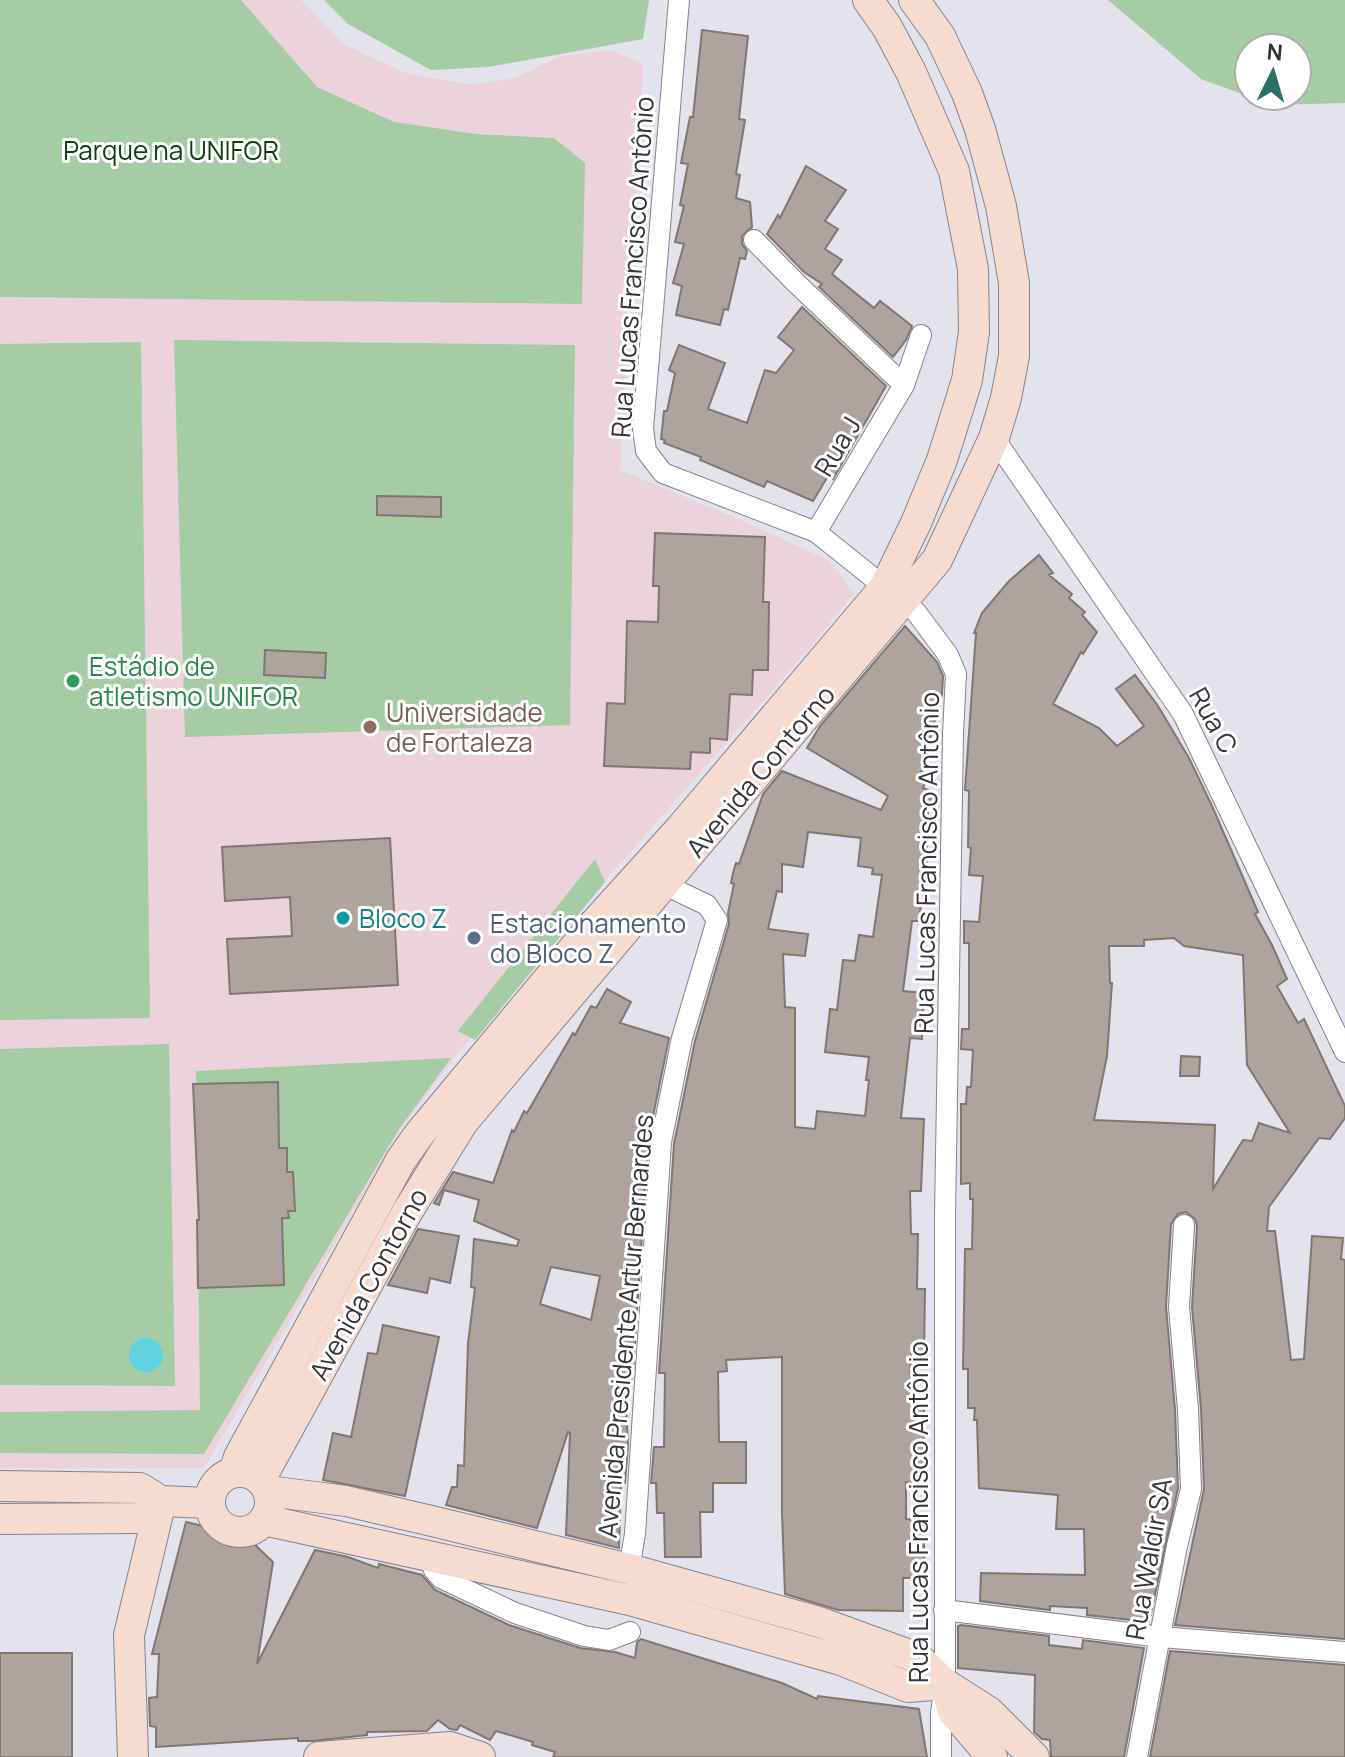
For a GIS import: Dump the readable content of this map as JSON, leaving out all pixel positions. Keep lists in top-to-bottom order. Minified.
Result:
{"streets":{"street":["Rua Lucas Francisco Antônio","Rua J","Rua C","Avenida Contorno","Avenida Presidente Artur Bernardes","Rua Waldir SA"]},"crossings":[["Rua Lucas Francisco Antônio","Rua J"],["Rua Lucas Francisco Antônio","Avenida Contorno"],["Rua C","Avenida Contorno"],["Avenida Contorno","Avenida Presidente Artur Bernardes"]],"parks":["Parque na UNIFOR"],"places":["Estádio de atletismo UNIFOR","Universidade de Fortaleza","Bloco Z","Estacionamento do Bloco Z"],"north":"top"}
